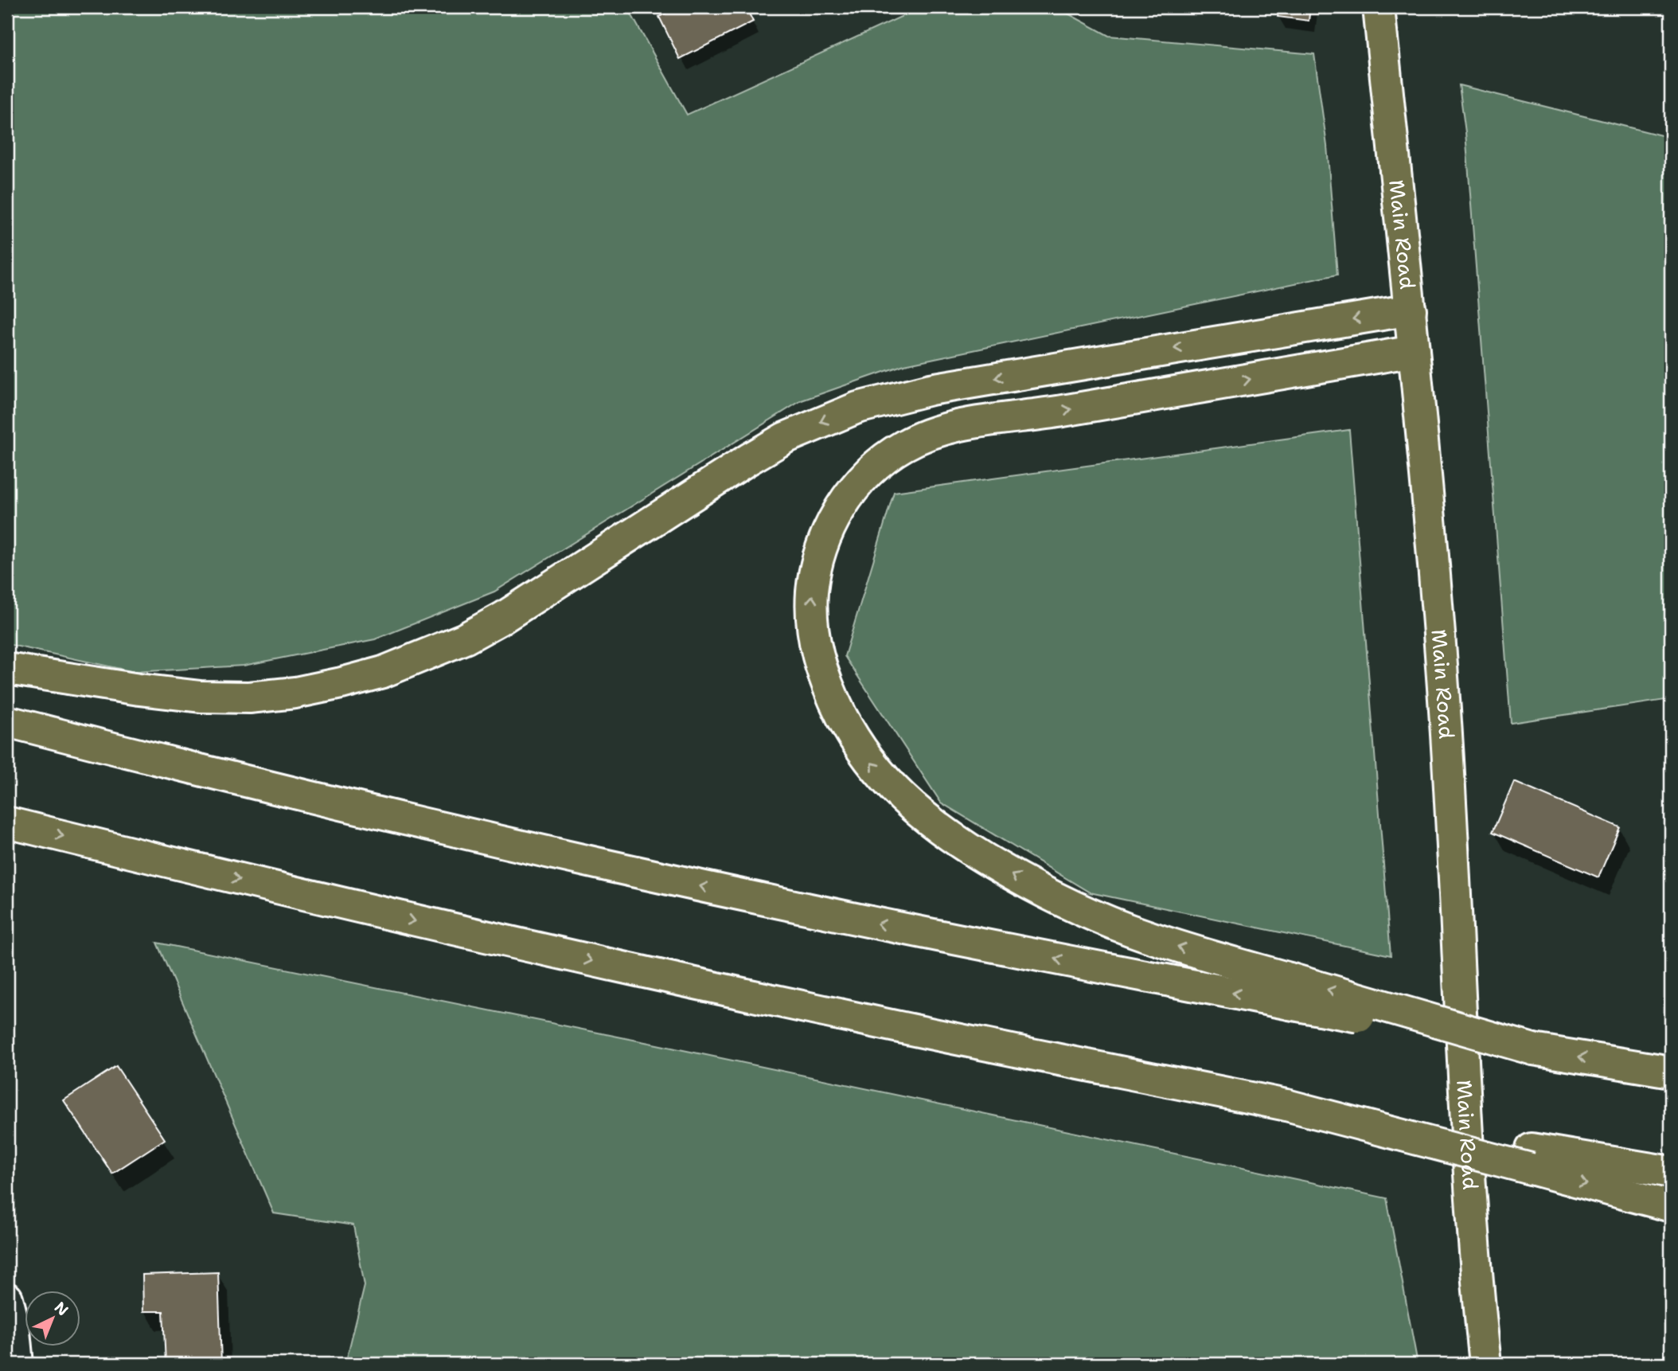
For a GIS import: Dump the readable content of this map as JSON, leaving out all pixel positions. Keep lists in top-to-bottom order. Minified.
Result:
{"streets":{"main road":["Main Road"]},"north":"top right"}
